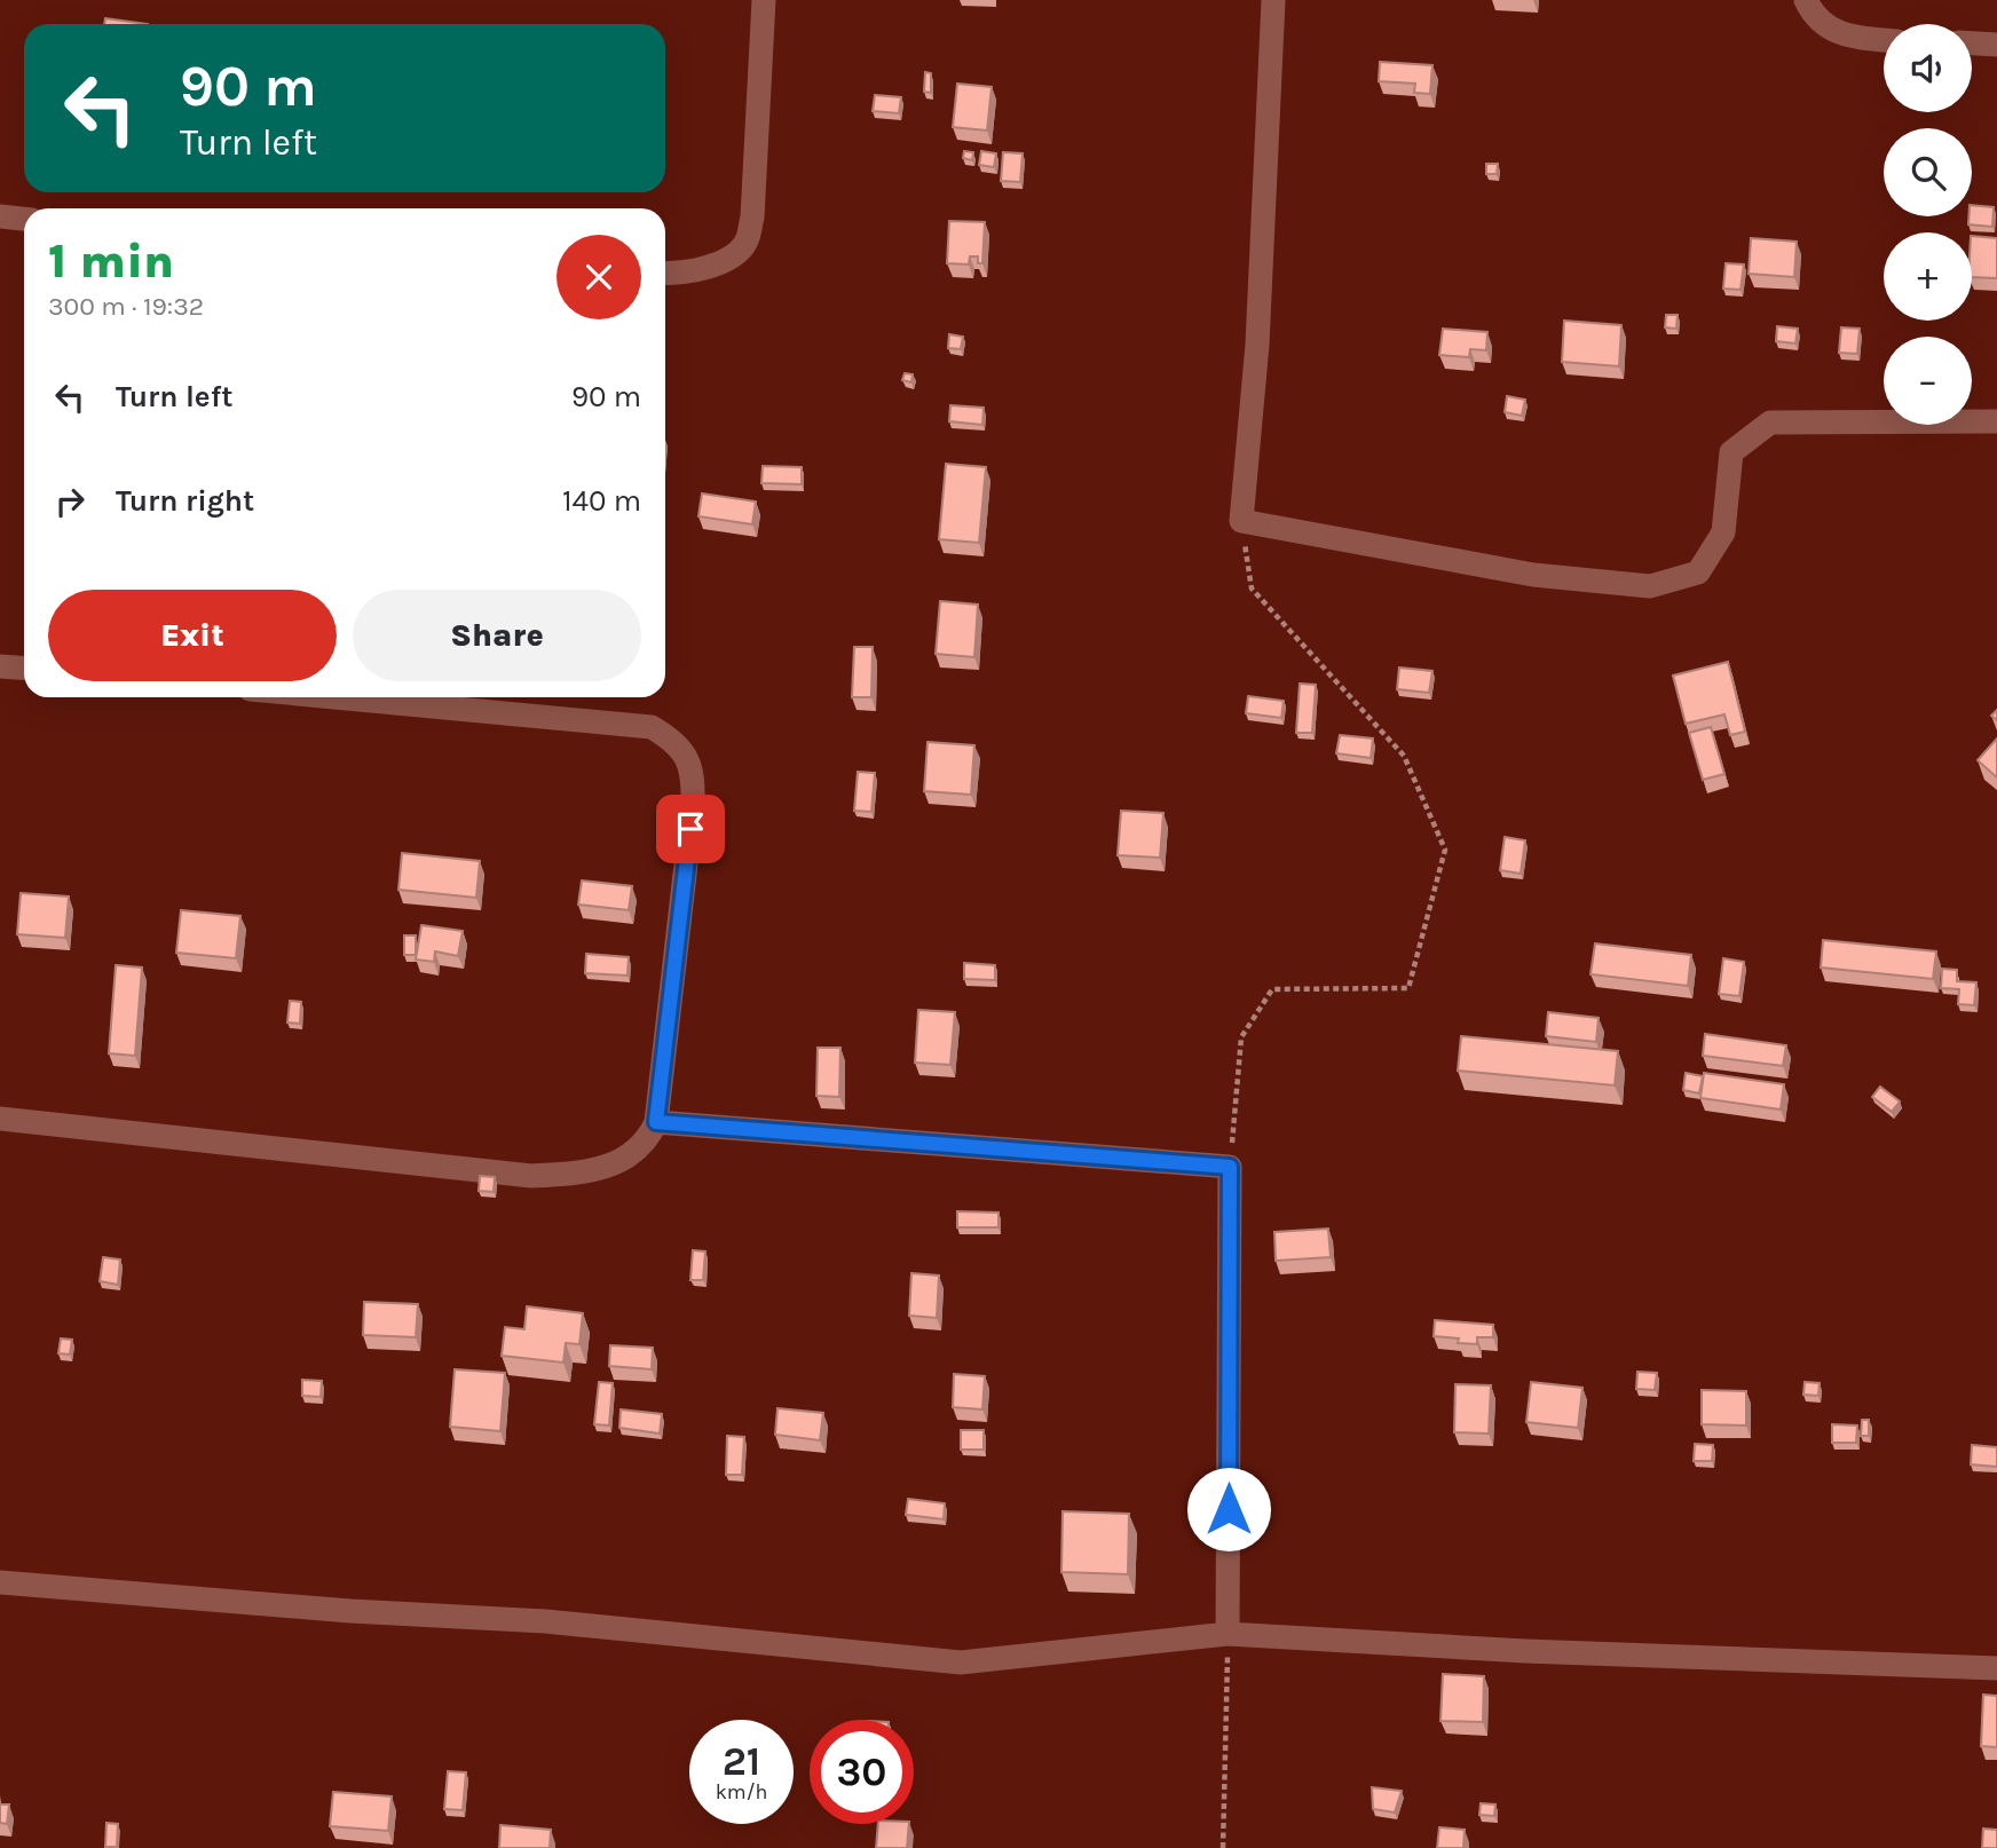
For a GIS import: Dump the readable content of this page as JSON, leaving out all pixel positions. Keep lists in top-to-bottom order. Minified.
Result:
{"page":{"map_buttons":["+","−"],"turn":["90 m","Turn left"],"heading":["1 min","300 m · 19:32"],"list":[{"name":"Turn left","value":"90 m"},{"name":"Turn right","value":"140 m"}],"buttons":["Exit","Share"],"speed":"21 km/h","limit":"30"}}
